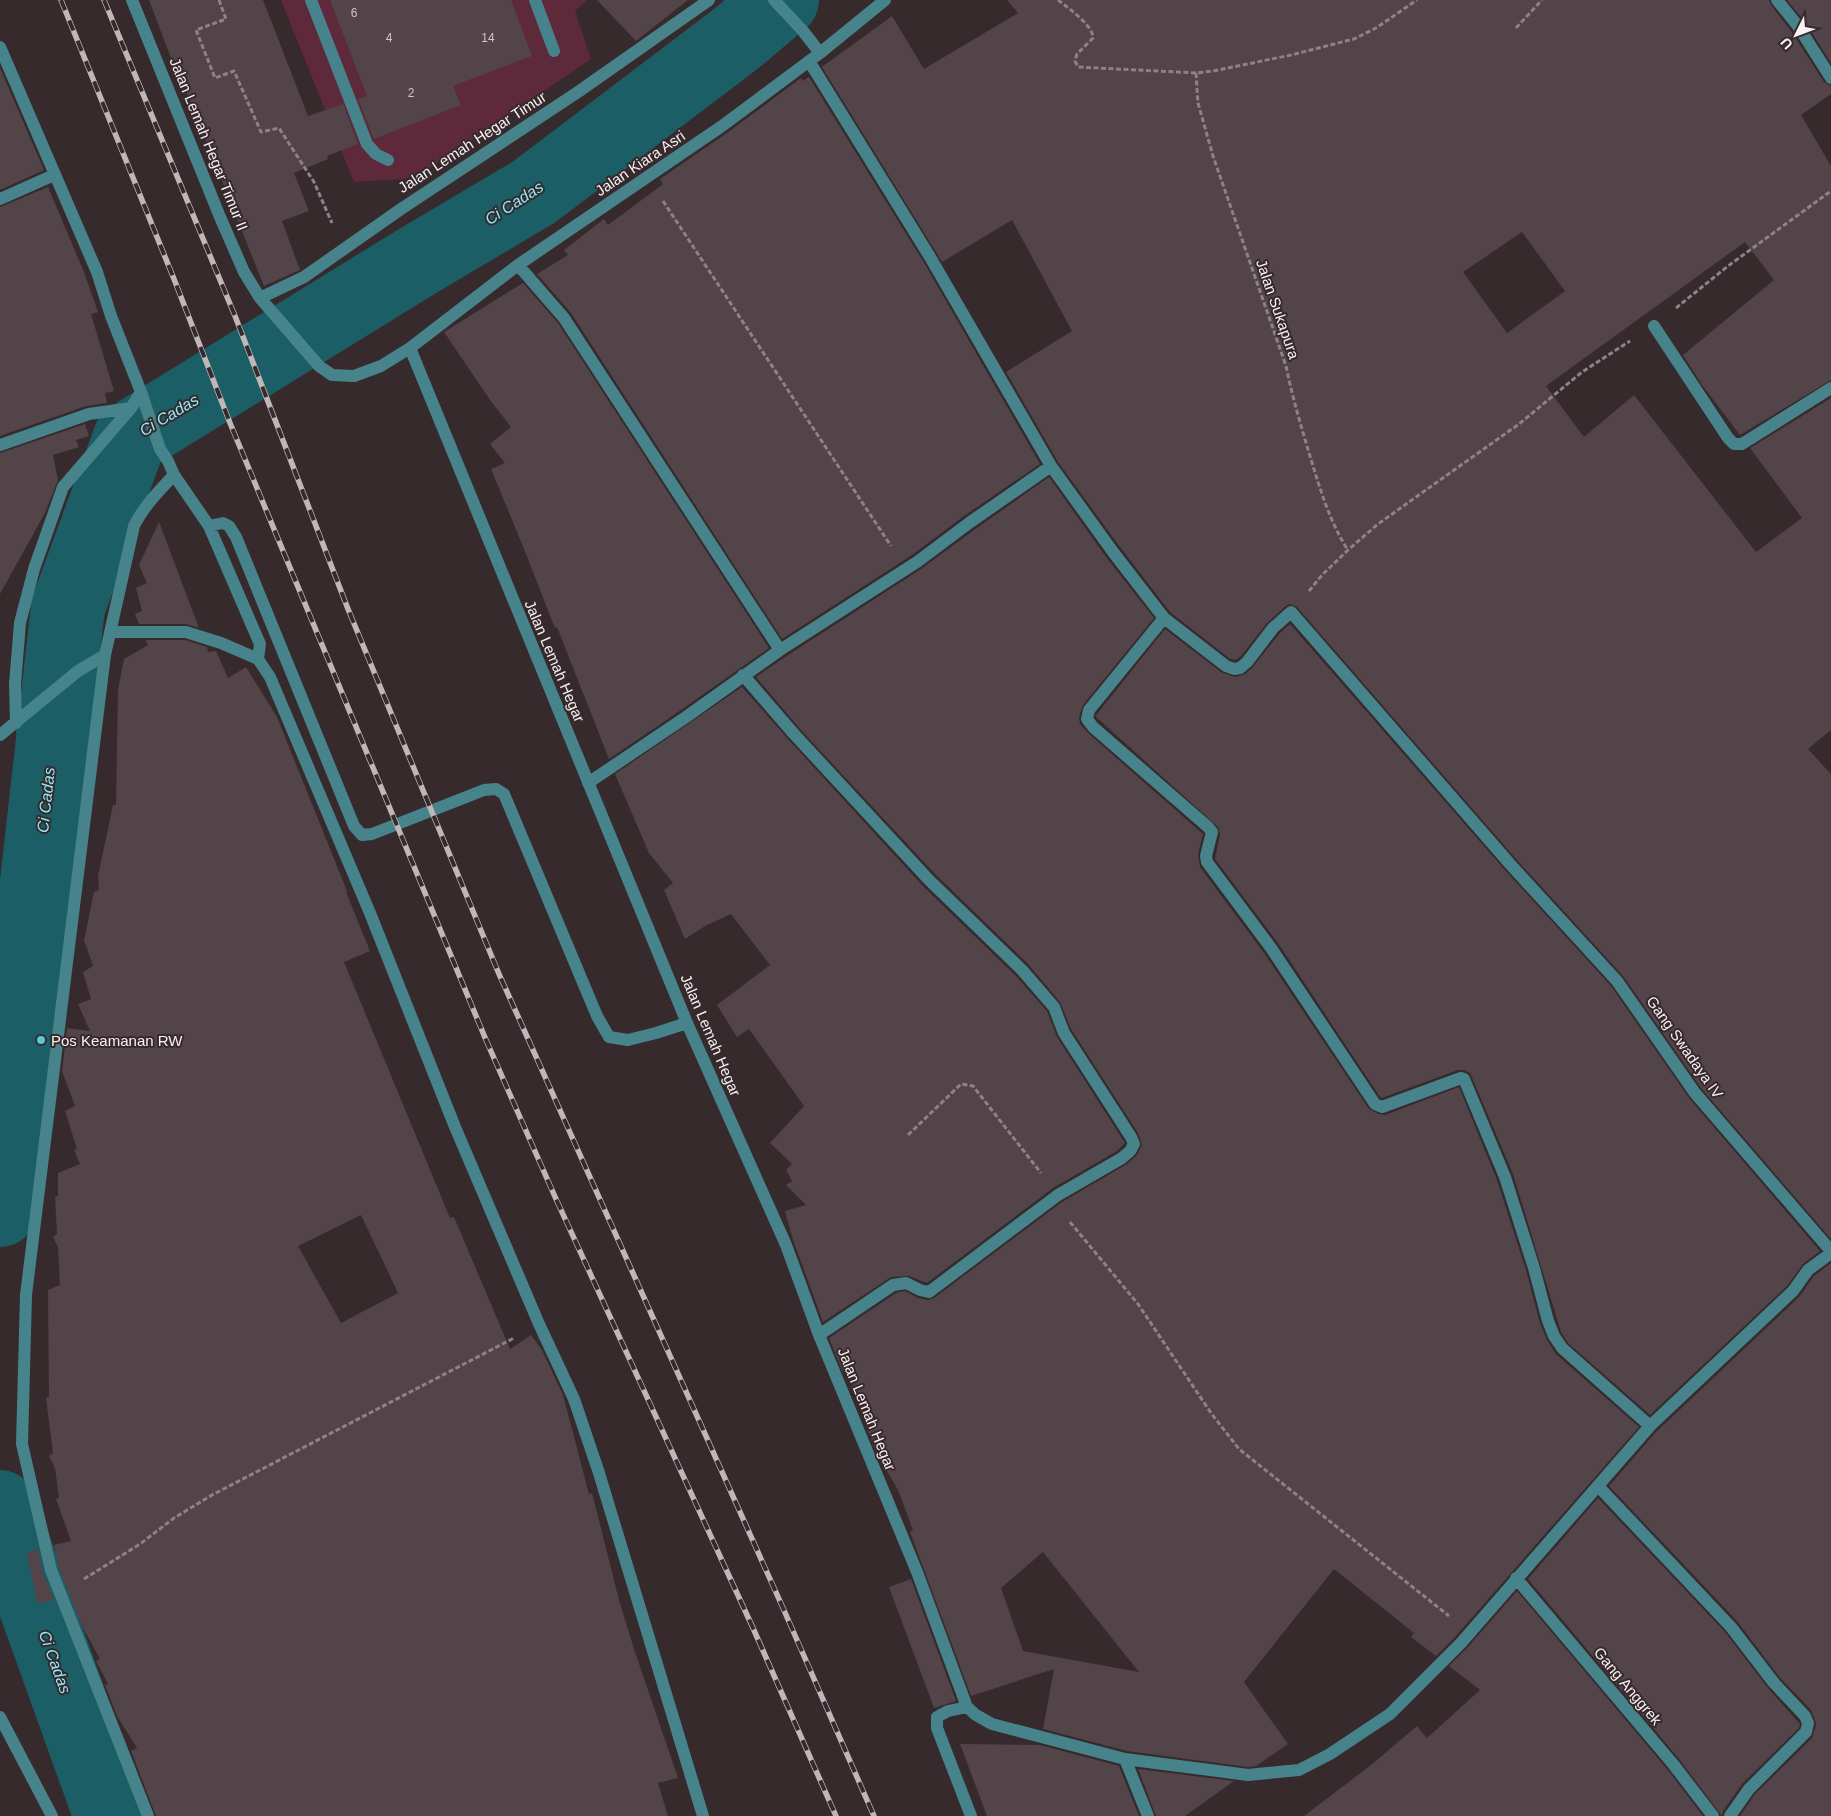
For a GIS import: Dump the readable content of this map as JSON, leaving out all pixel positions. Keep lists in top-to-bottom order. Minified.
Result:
{"streets":{"street":["Jalan Lemah Hegar Timur","Jalan Lemah Hegar Timur II","Jalan Kiara Asri","Jalan Lemah Hegar","Gang Swadaya IV","Gang Anggrek"],"path":["Jalan Sukapura"]},"crossings":[["Jalan Lemah Hegar Timur","Jalan Lemah Hegar Timur II"],["Jalan Lemah Hegar Timur","Jalan Kiara Asri"],["Jalan Lemah Hegar Timur II","Jalan Kiara Asri"],["Jalan Kiara Asri","Jalan Lemah Hegar"]],"water":["Ci Cadas"],"places":["Pos Keamanan RW"],"house_numbers":["6","4","14","2"],"north":"bottom left"}
